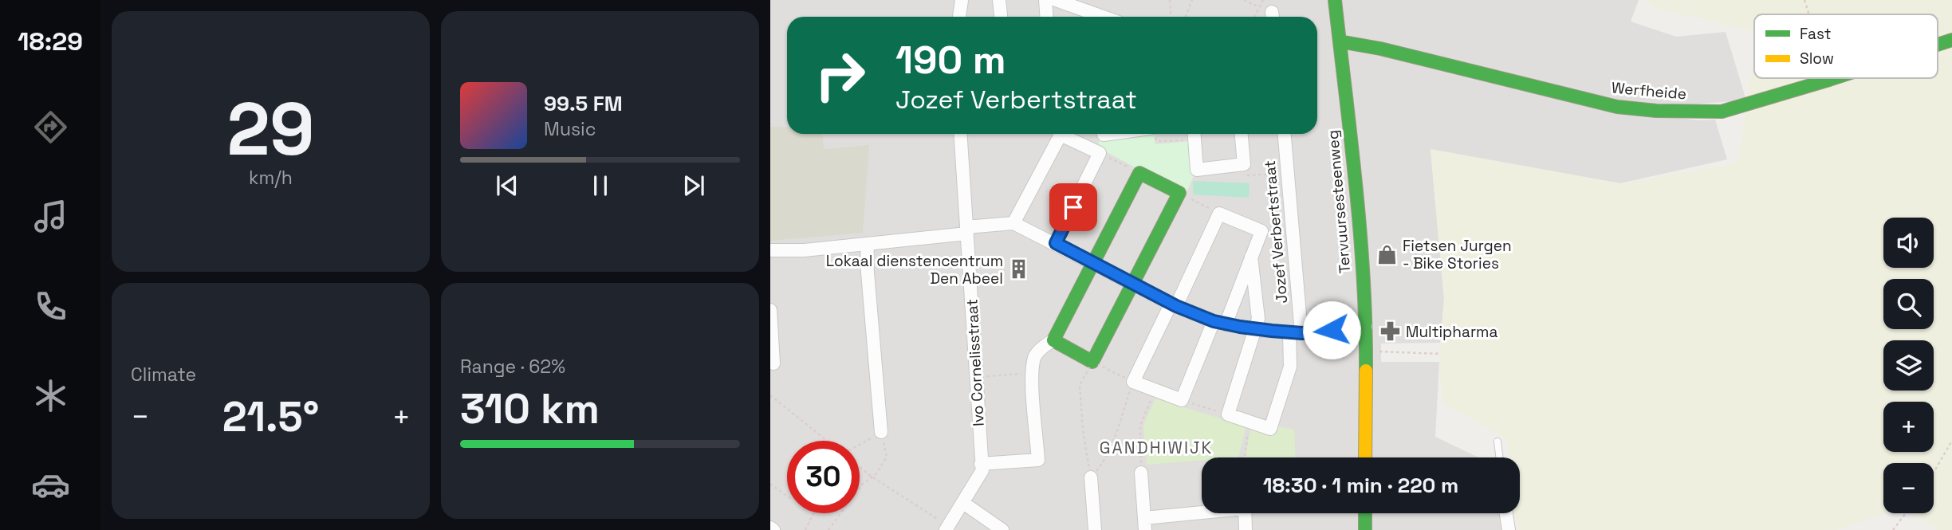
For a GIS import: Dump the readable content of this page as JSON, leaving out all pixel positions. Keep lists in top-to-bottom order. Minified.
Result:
{"streets":{"street":["Werfheide","Tervuursesteenweg","Jozef Verbertstraat","Ivo Cornelisstraat"]},"crossings":[["Werfheide","Tervuursesteenweg"]],"districts":["GANDHIWIJK"],"places":{"shop":["Fietsen Jurgen - Bike Stories"],"building":["Lokaal dienstencentrum Den Abeel"],"pharmacy":["Multipharma"]},"legend":["Fast","Slow"],"page":{"tabs":"18:29","tile":[["29","km/h"],"Climate",["Range · 62%","310 km"]],"turn":["190 m","Jozef Verbertstraat"],"song":["99.5 FM","Music"],"map_buttons":["+","−"],"heat":["−","21.5°","+"],"limit":"30","trip":"18:30 · 1 min · 220 m"}}
